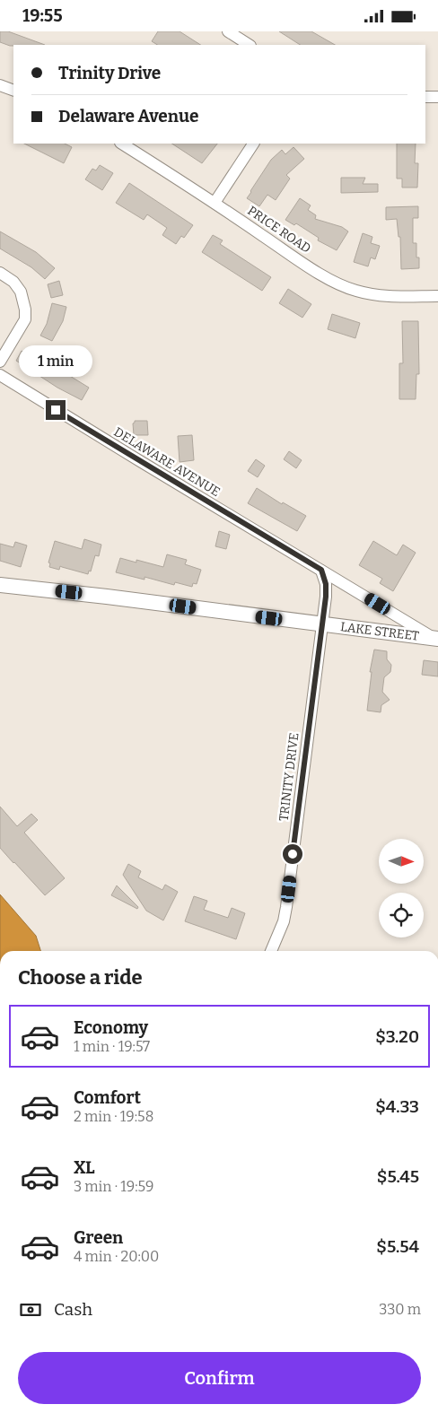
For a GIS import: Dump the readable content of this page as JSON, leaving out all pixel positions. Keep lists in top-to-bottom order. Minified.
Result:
{"streets":{"street":["PRICE ROAD","DELAWARE AVENUE","LAKE STREET","TRINITY DRIVE"]},"crossings":[["DELAWARE AVENUE","LAKE STREET"],["LAKE STREET","TRINITY DRIVE"]],"north":"right","page":{"status":"19:55","banner":["Trinity Drive","Delaware Avenue"],"bubble":"1 min","heading":"Choose a ride","list":[{"name":"Economy","note":"1 min · 19:57","value":"$3.20"},{"name":"Comfort","note":"2 min · 19:58","value":"$4.33"},{"name":"XL","note":"3 min · 19:59","value":"$5.45"},{"name":"Green","note":"4 min · 20:00","value":"$5.54"}],"pay":["Cash","330 m"],"buttons":"Confirm"}}
